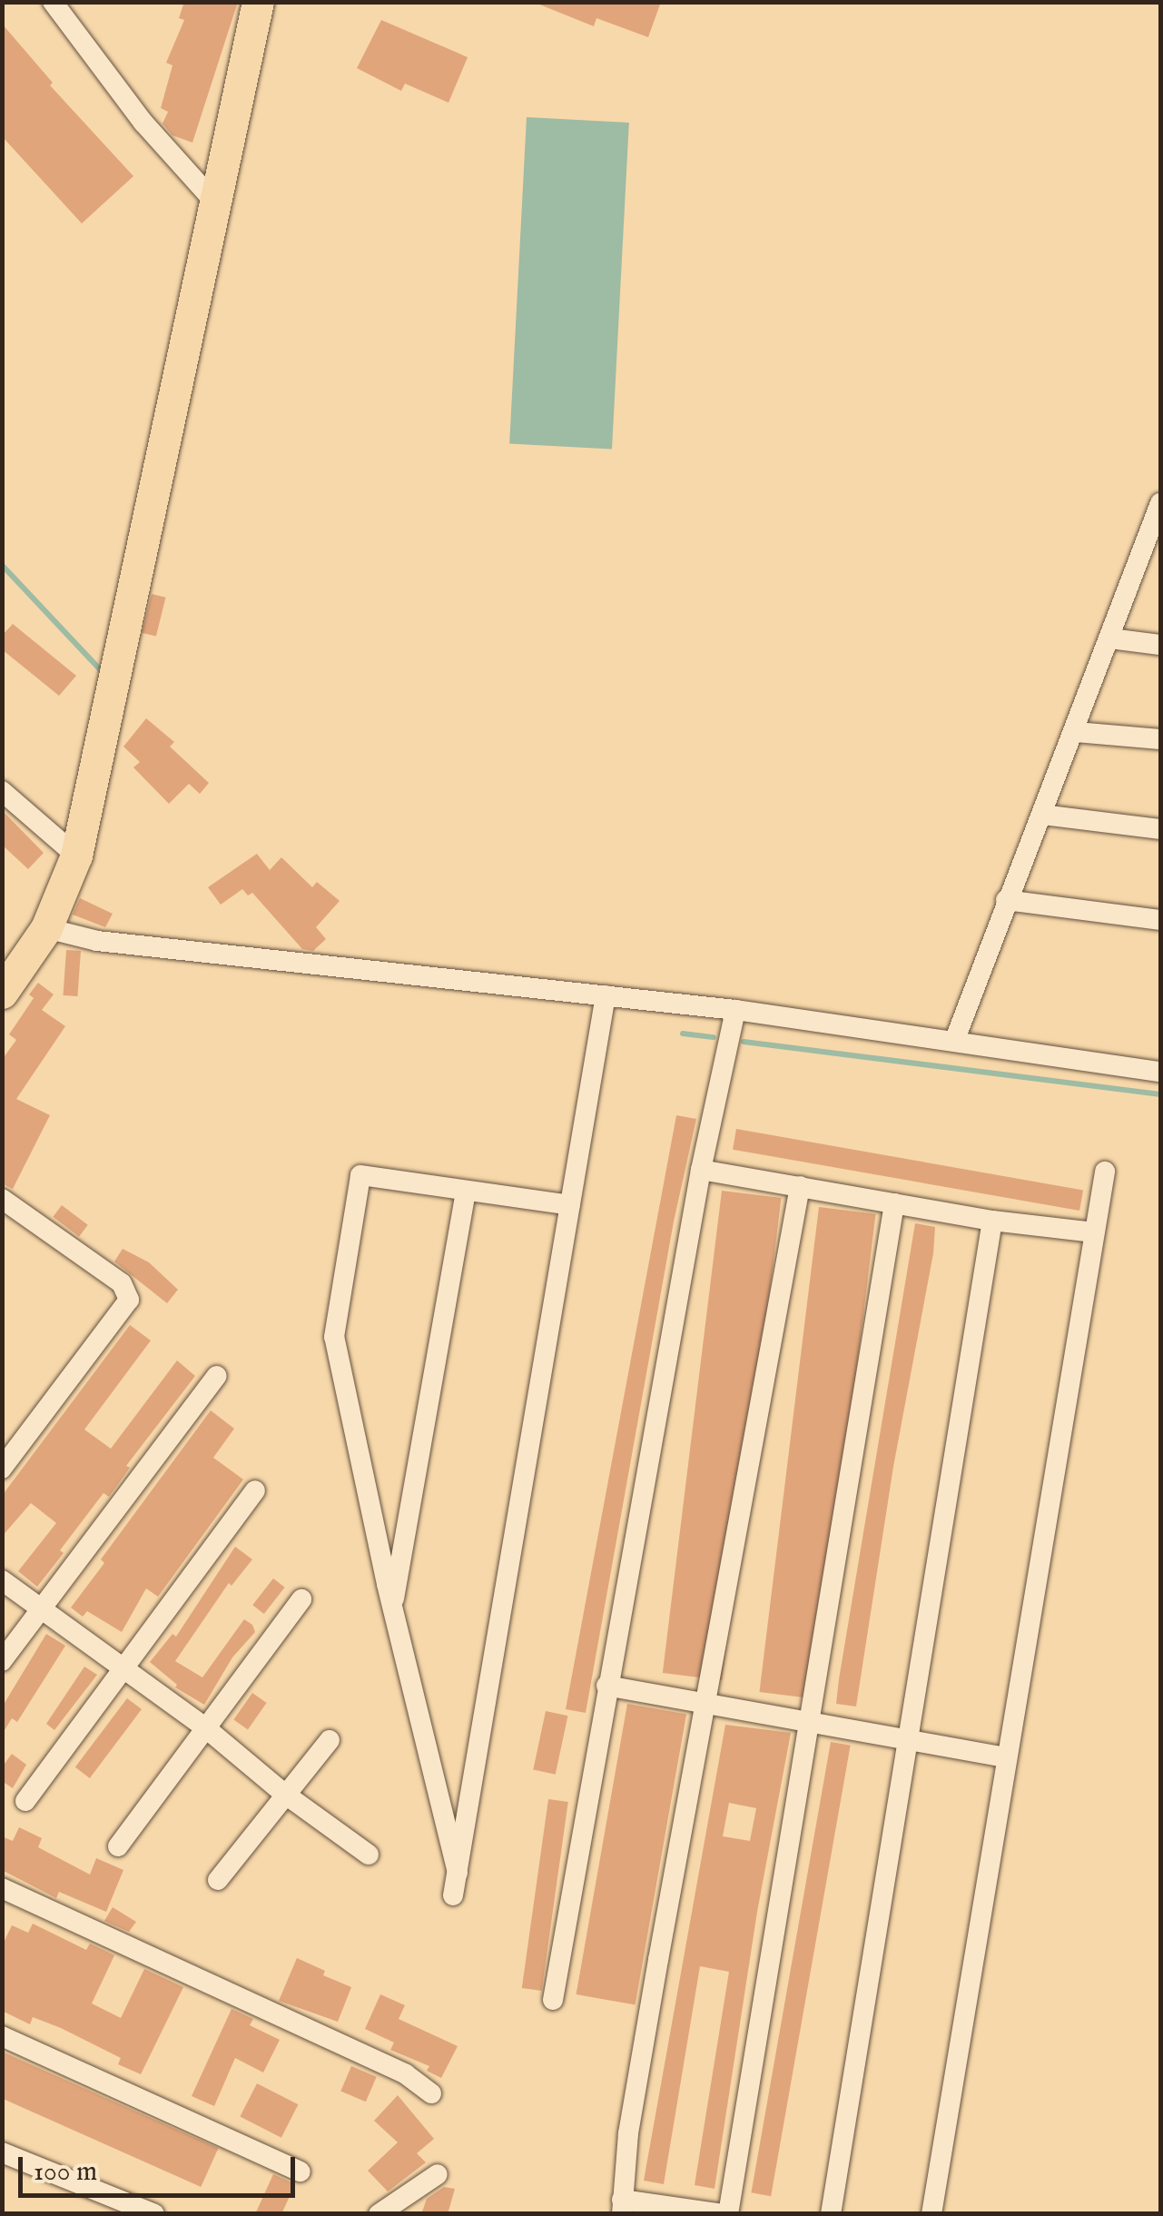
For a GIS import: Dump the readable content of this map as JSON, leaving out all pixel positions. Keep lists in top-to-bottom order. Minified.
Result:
{"scale_bar":"100 m"}
